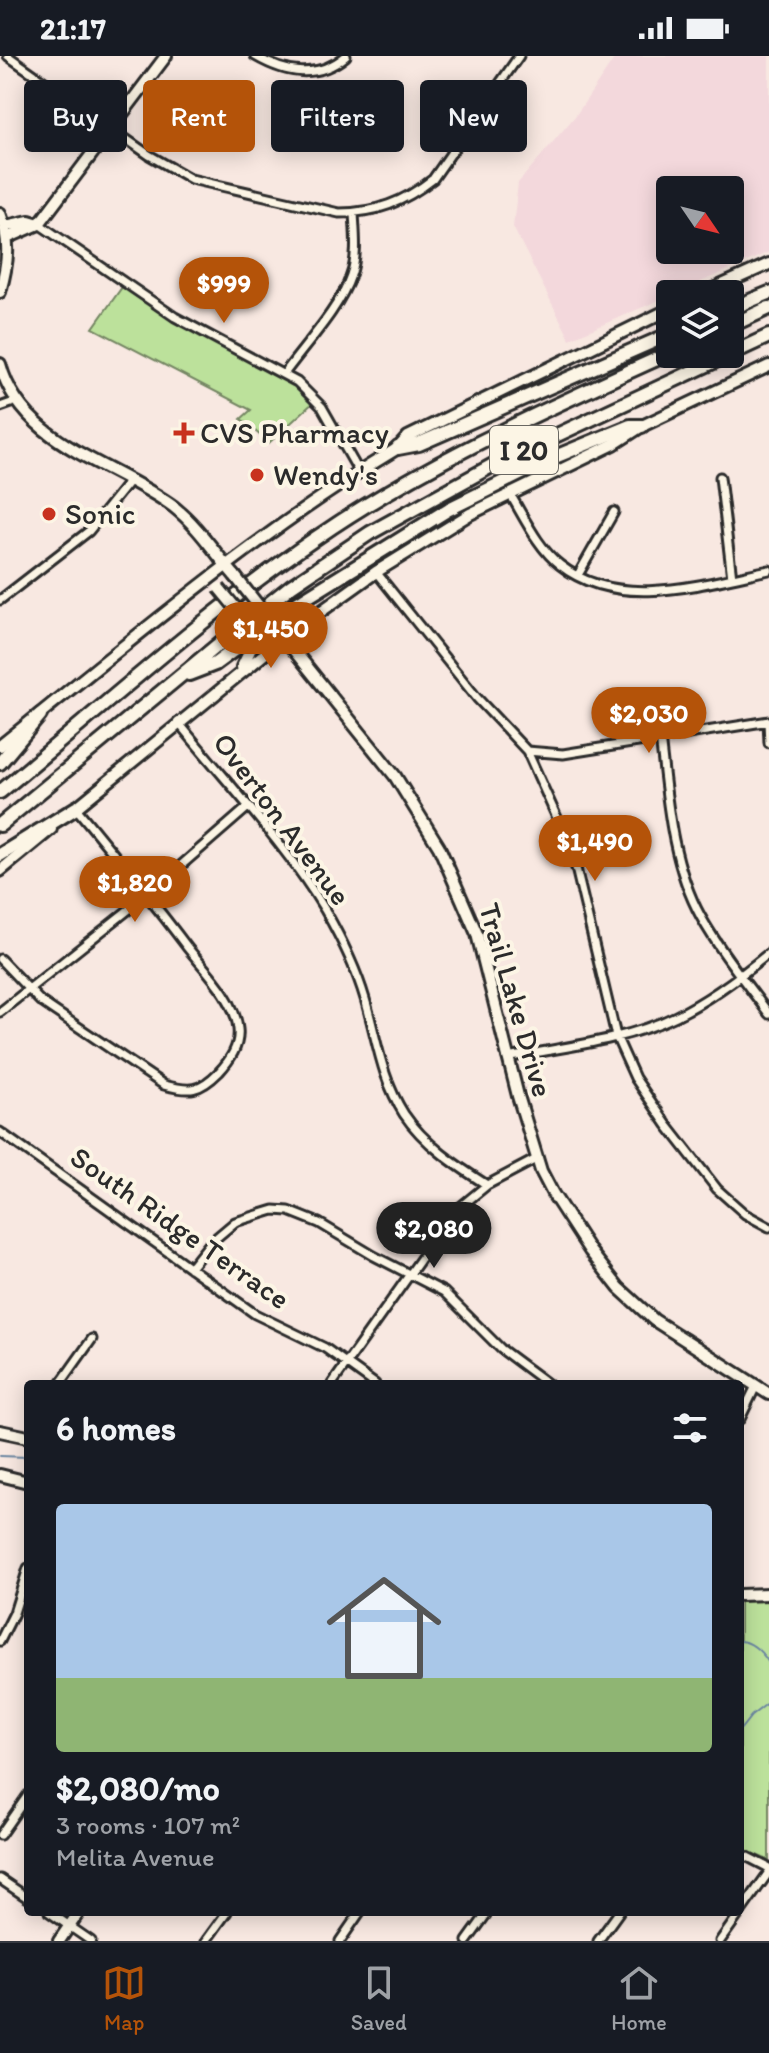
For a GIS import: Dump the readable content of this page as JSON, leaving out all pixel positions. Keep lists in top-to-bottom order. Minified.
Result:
{"streets":{"highway":["I 20"],"main road":["Trail Lake Drive"],"street":["Overton Avenue","South Ridge Terrace"]},"places":{"health":["CVS Pharmacy"],"other":["Wendy's","Sonic"]},"north":"bottom right","page":{"status":"21:17","chip":["Buy","Rent","Filters","New"],"price":["$999","$1,450","$2,030","$1,490","$1,820","$2,080"],"heading":"6 homes","list":[{"name":"$2,080/mo","note":"3 rooms · 107 m² · Melita Avenue"}],"tabs":["Map","Saved","Home"]}}
